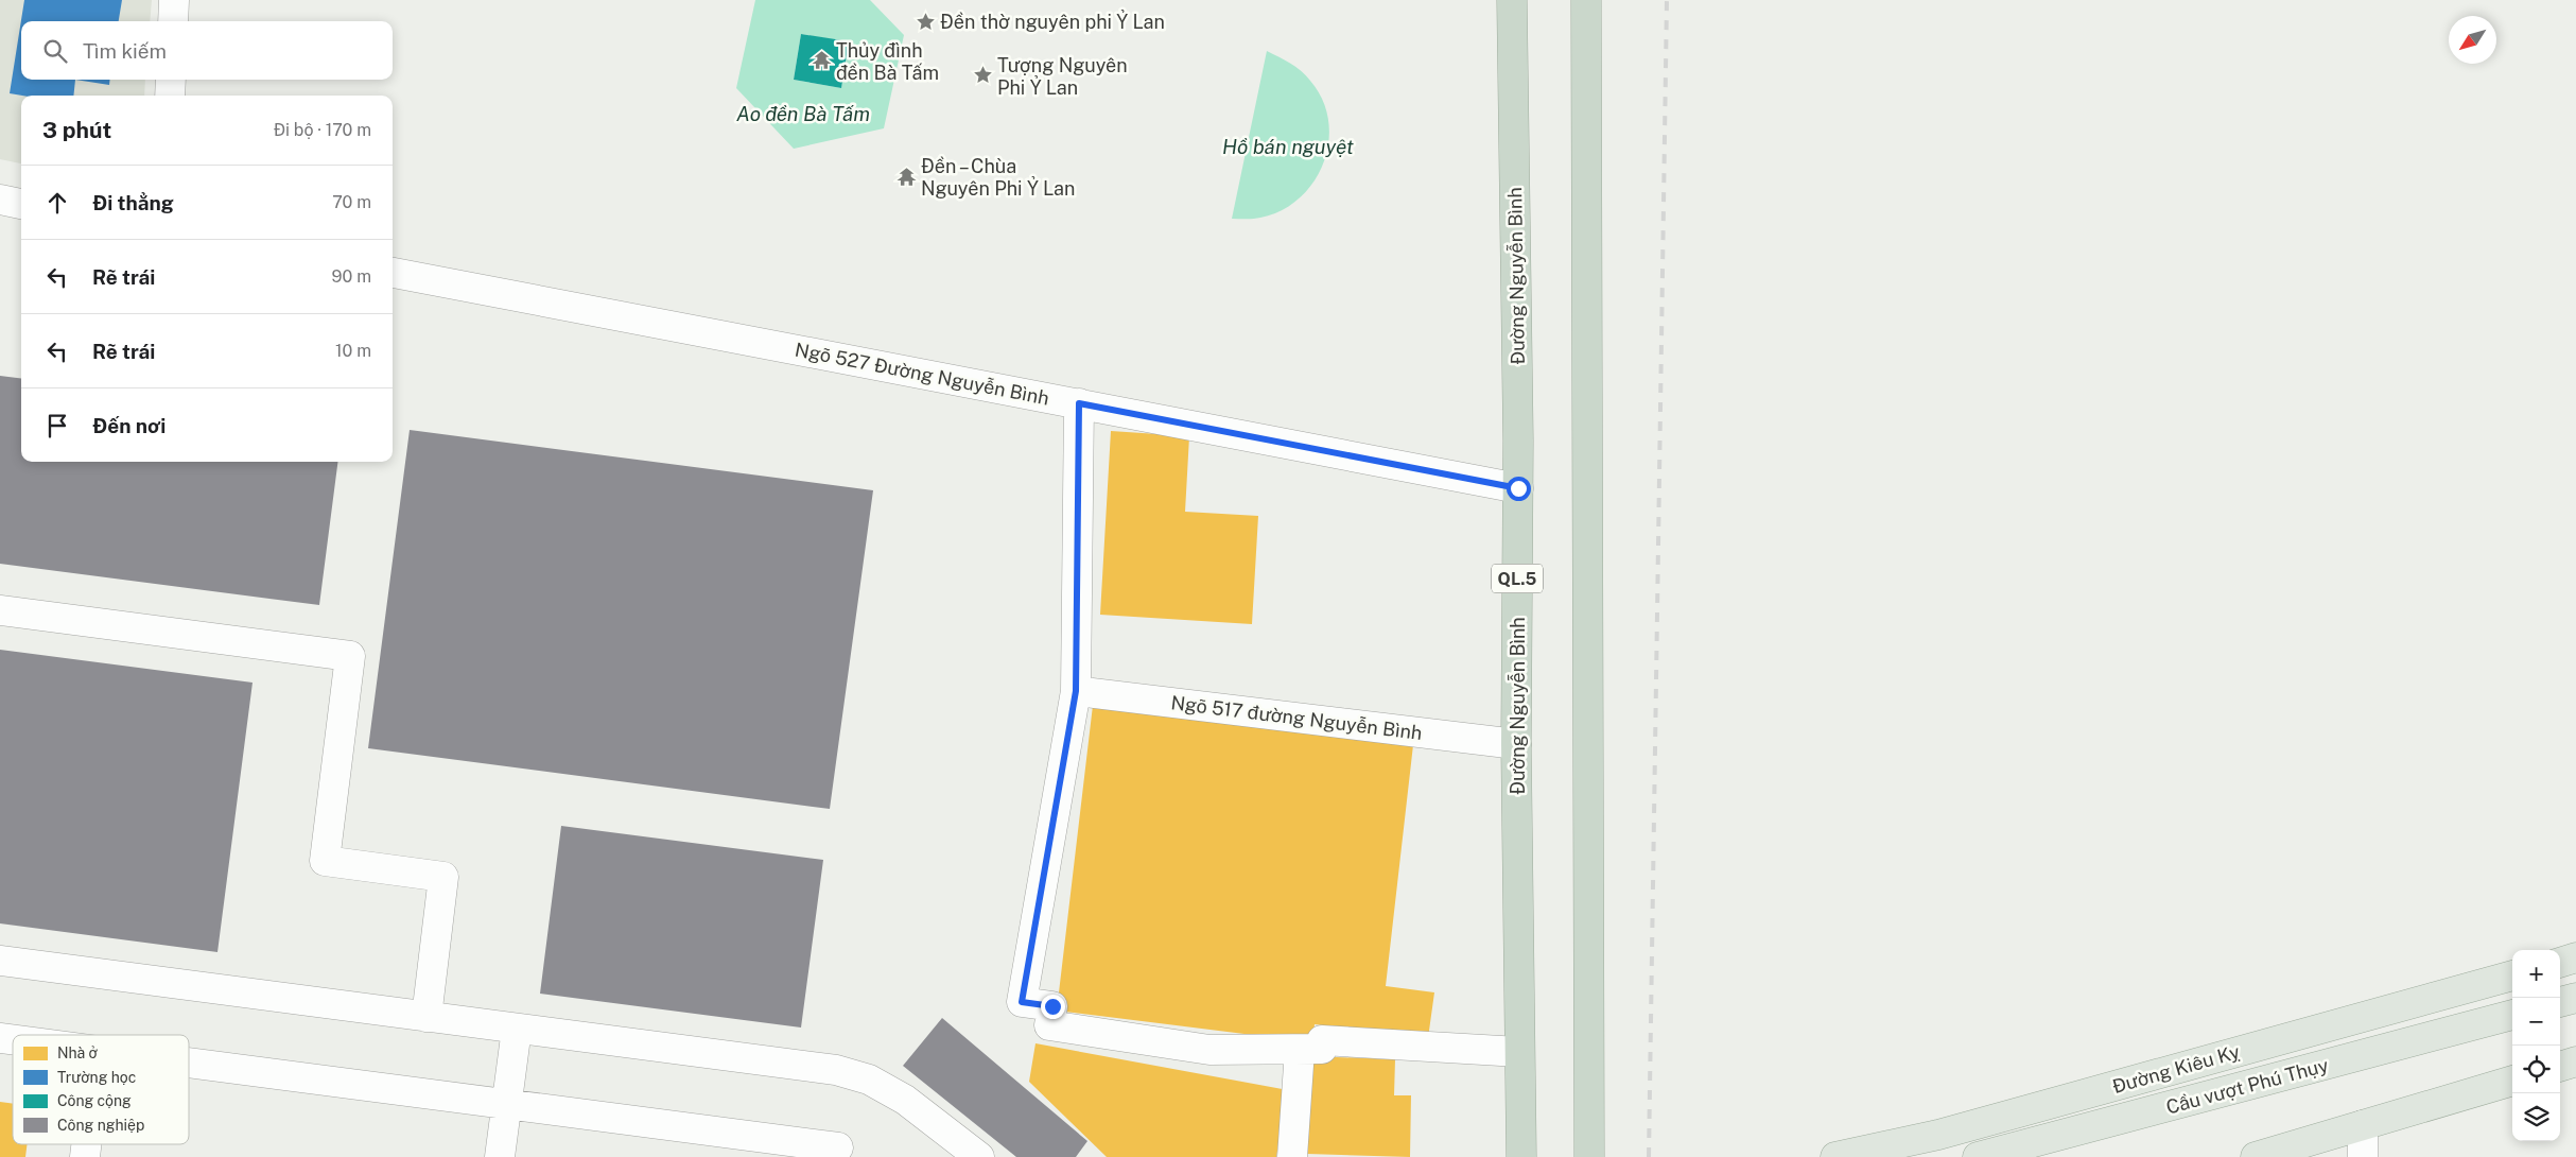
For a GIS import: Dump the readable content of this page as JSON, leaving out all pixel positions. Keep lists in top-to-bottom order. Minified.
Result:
{"streets":{"highway":["Đường Nguyễn Bình","QL.5"],"main road":["Đường Kiêu Kỵ","Cầu vượt Phú Thụy"],"street":["Ngõ 527 Đường Nguyễn Bình","Ngõ 517 đường Nguyễn Bình"]},"crossings":[["Đường Nguyễn Bình","Ngõ 527 Đường Nguyễn Bình"],["Đường Nguyễn Bình","Ngõ 517 đường Nguyễn Bình"]],"water":["Ao đền Bà Tấm","Hồ bán nguyệt"],"places":{"place":["Đền thờ nguyên phi Ỷ Lan","Tượng Nguyên Phi Ỷ Lan"],"temple":["Thủy đình đền Bà Tấm","Đền – Chùa Nguyên Phi Ỷ Lan"]},"legend":["Nhà ở","Trường học","Công cộng","Công nghiệp"],"north":"bottom left","page":{"search":"Tìm kiếm","heading":["3 phút","Đi bộ · 170 m"],"list":[["Đi thẳng","70 m"],["Rẽ trái","90 m"],["Rẽ trái","10 m"],"Đến nơi"],"map_buttons":["+","−"]}}
